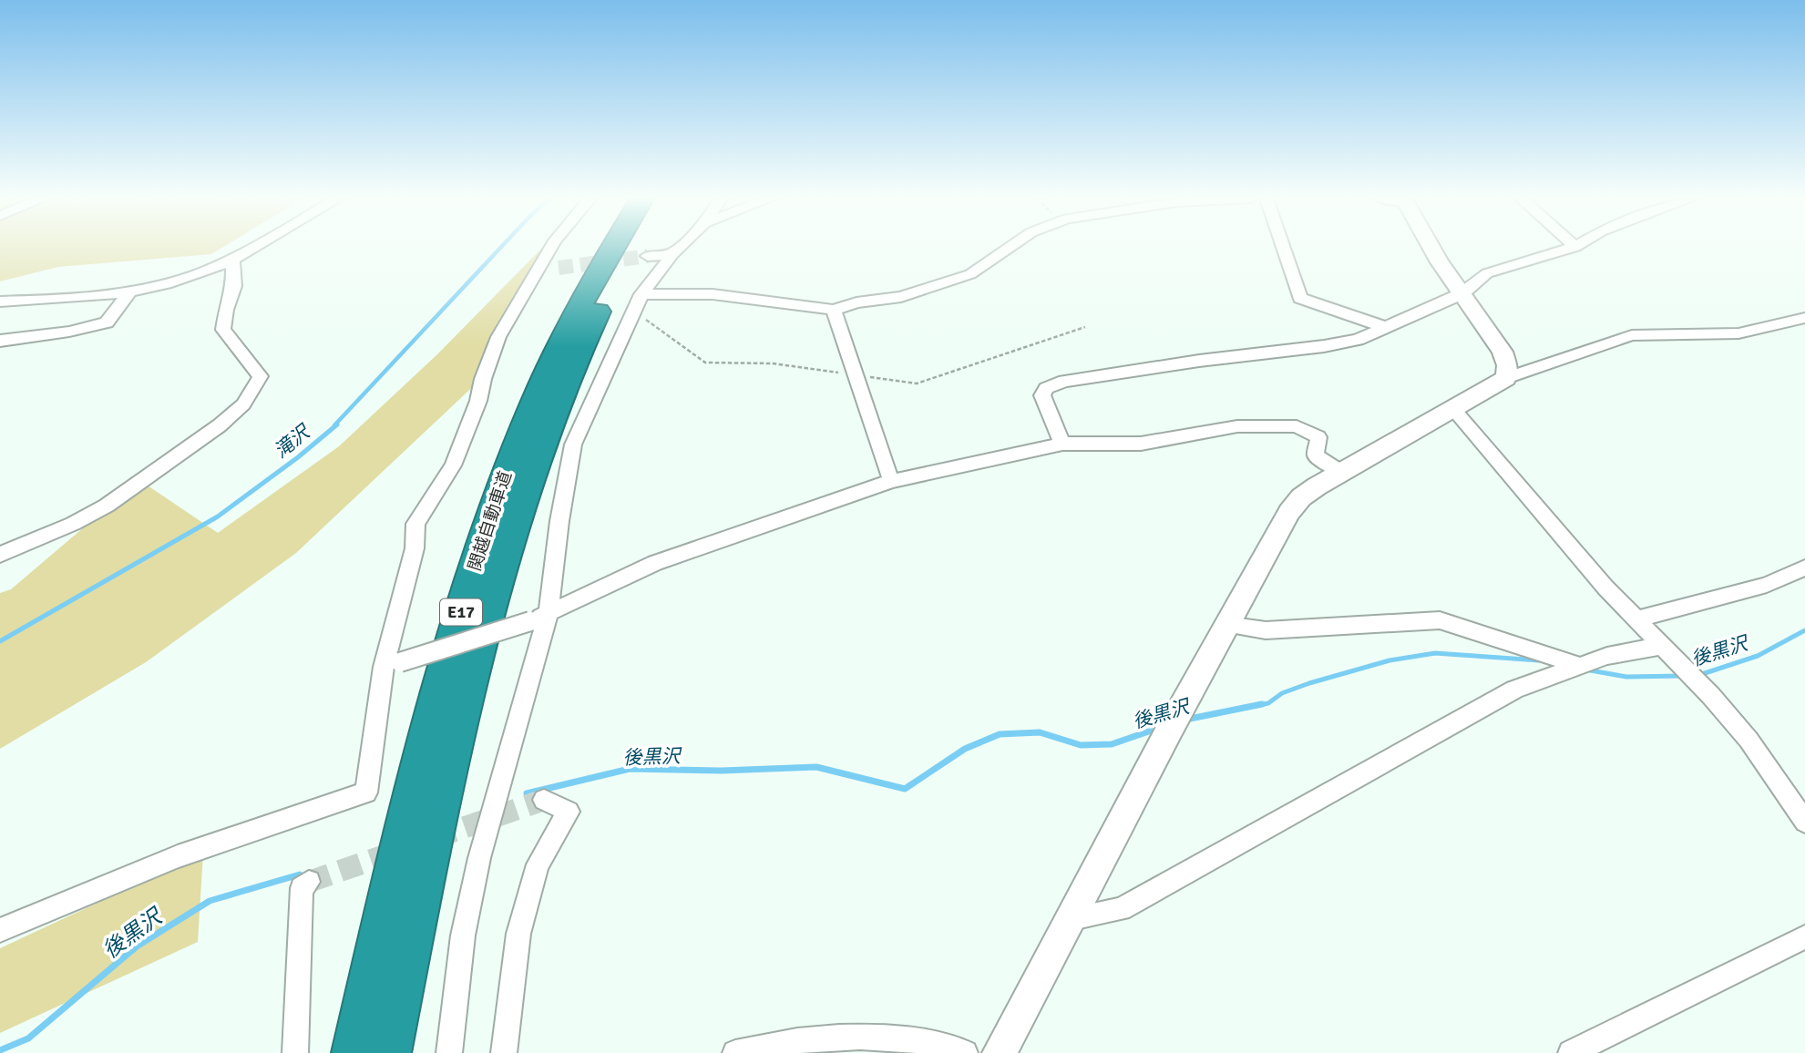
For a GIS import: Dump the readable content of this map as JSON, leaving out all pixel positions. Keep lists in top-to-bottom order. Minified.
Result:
{"streets":{"highway":["関越自動車道","E17"]},"water":["滝沢","後黒沢"]}
